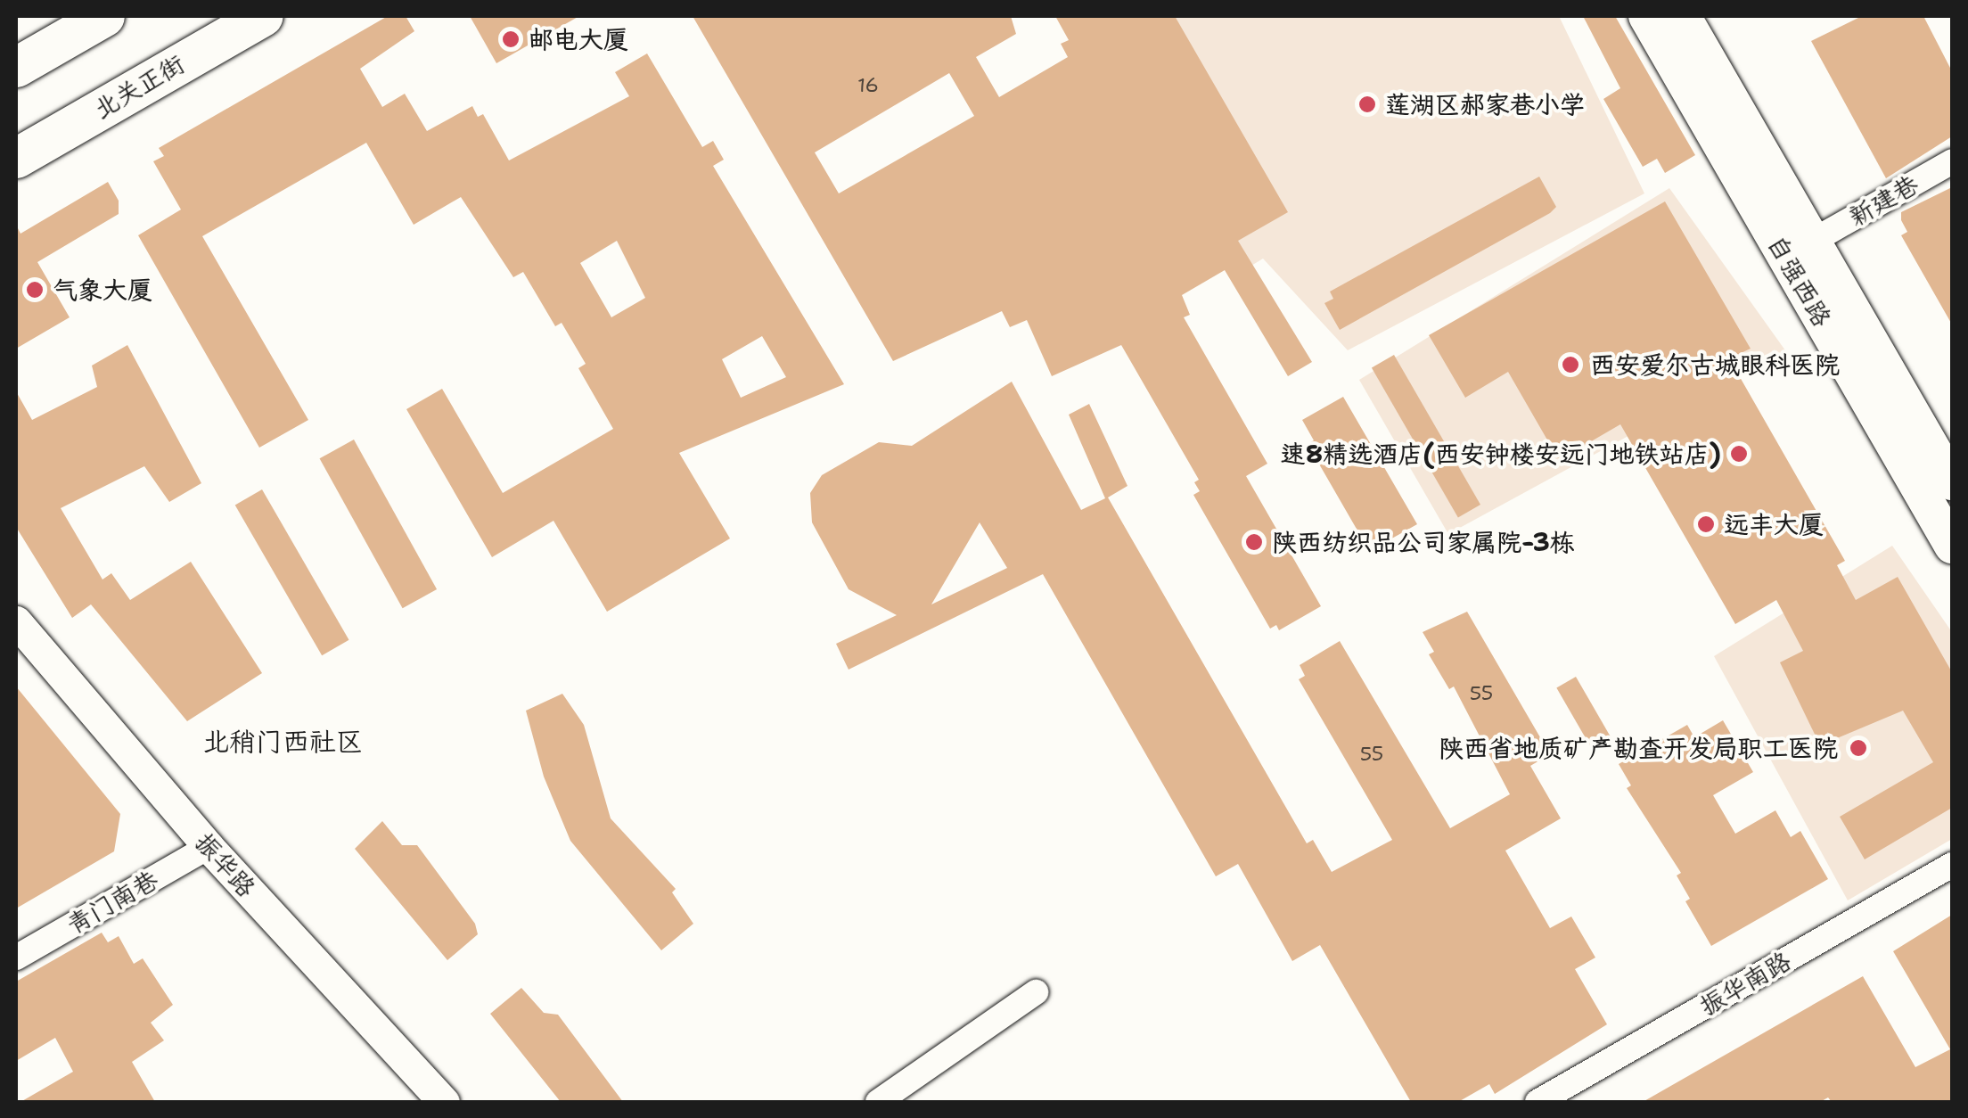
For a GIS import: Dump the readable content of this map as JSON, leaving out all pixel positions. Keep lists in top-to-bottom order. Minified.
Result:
{"streets":{"main road":["北关正街","自强西路"],"street":["新建巷","振华路","青门南巷","振华南路"]},"crossings":[["新建巷","自强西路"],["振华路","青门南巷"]],"districts":["北稍门西社区"],"places":["邮电大厦","莲湖区郝家巷小学","气象大厦","西安爱尔古城眼科医院","速8精选酒店(西安钟楼安远门地铁站店)","远丰大厦","陕西纺织品公司家属院-3栋","陕西省地质矿产勘查开发局职工医院"],"house_numbers":["16","55","55"]}
